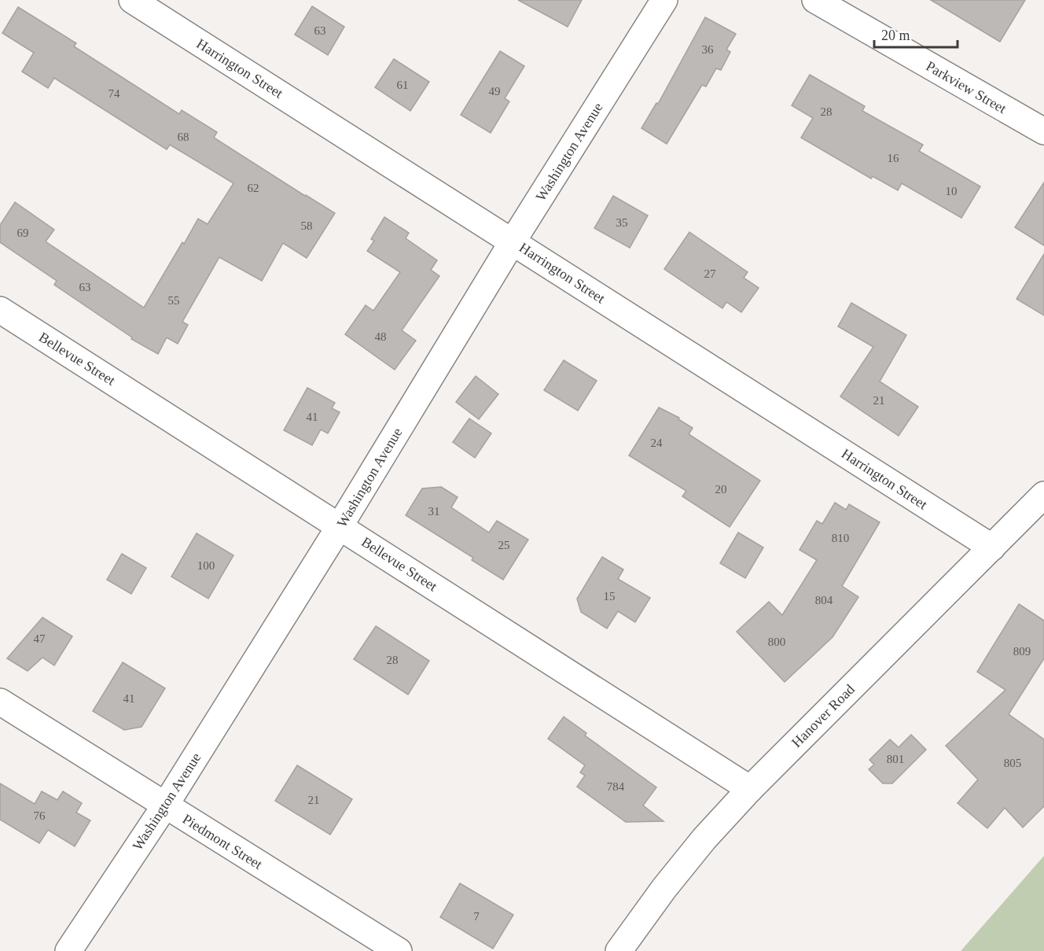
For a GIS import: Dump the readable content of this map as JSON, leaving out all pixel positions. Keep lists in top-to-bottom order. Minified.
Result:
{"streets":{"street":["Harrington Street","Parkview Street","Washington Avenue","Bellevue Street","Hanover Road","Piedmont Street"]},"crossings":[["Harrington Street","Washington Avenue"],["Harrington Street","Hanover Road"],["Washington Avenue","Bellevue Street"],["Washington Avenue","Piedmont Street"],["Bellevue Street","Hanover Road"]],"house_numbers":["63","36","61","49","74","28","68","16","62","10","35","58","69","27","63","55","48","21","41","24","20","31","810","25","100","15","804","47","800","809","28","41","801","805","784","21","76","7"],"scale_bar":"20 m"}
